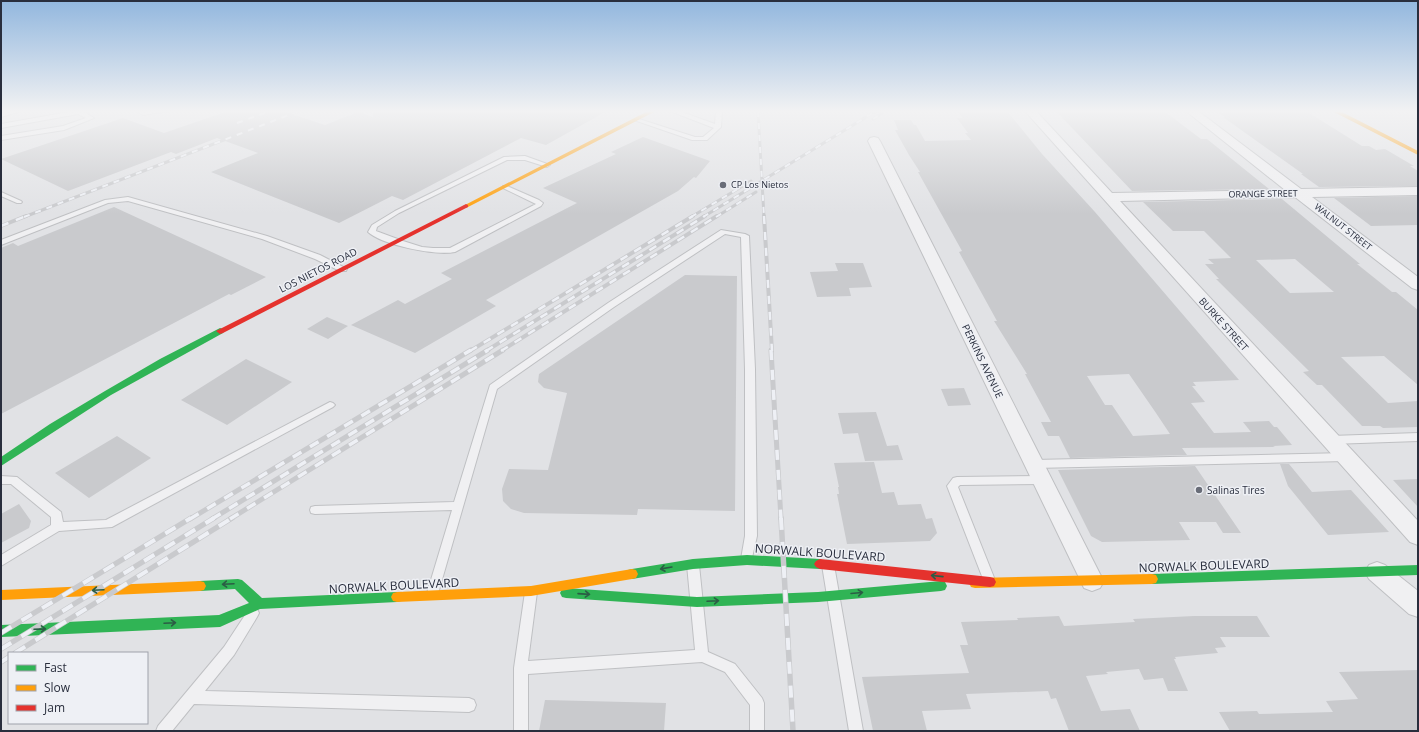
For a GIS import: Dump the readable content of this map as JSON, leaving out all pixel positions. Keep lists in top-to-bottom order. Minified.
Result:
{"streets":{"main road":["LOS NIETOS ROAD","NORWALK BOULEVARD"],"street":["ORANGE STREET","WALNUT STREET","BURKE STREET","PERKINS AVENUE"]},"crossings":[["ORANGE STREET","WALNUT STREET"],["ORANGE STREET","BURKE STREET"],["PERKINS AVENUE","NORWALK BOULEVARD"]],"places":["CP Los Nietos","Salinas Tires"],"legend":["Fast","Slow","Jam"]}
